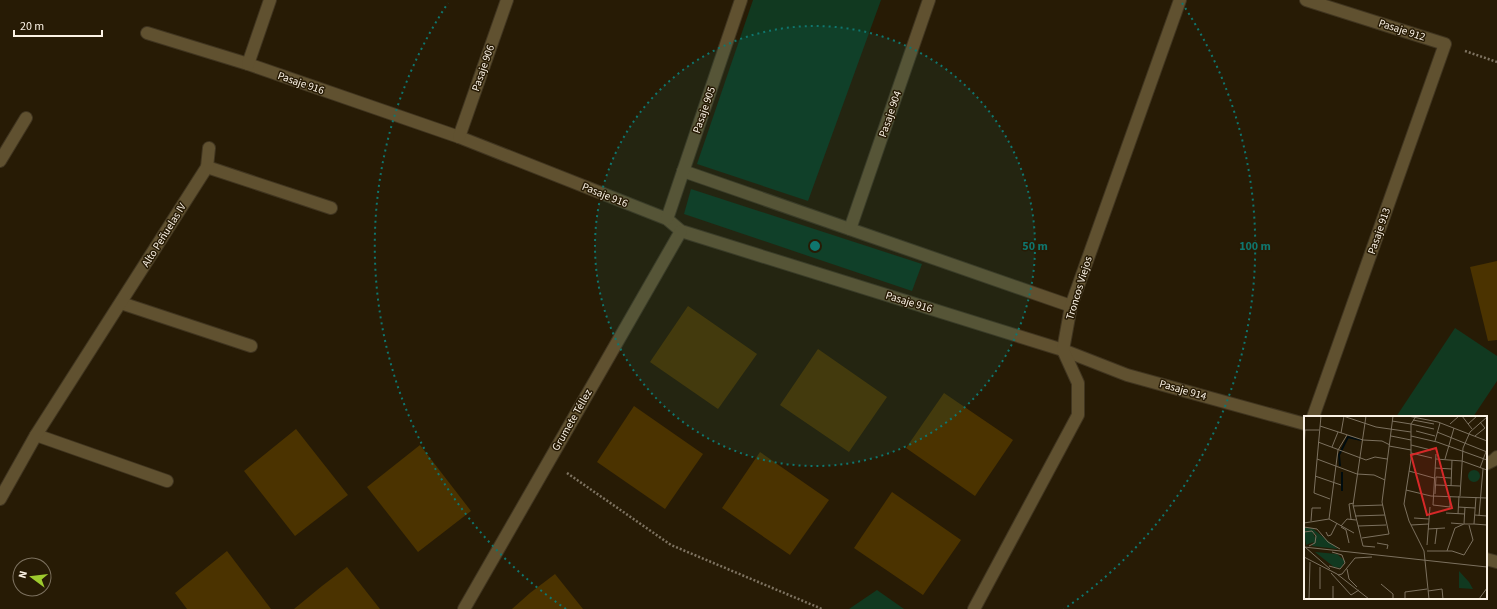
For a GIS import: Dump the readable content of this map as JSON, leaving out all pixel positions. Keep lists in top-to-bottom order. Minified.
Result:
{"streets":{"street":["Pasaje 912","Pasaje 906","Pasaje 916","Pasaje 905","Pasaje 904","Pasaje 913","Alto Peñuelas IV","Troncos Viejos","Pasaje 914","Grumete Téllez"]},"crossings":[["Pasaje 912","Pasaje 913"],["Pasaje 906","Pasaje 916"],["Pasaje 916","Pasaje 905"],["Pasaje 916","Troncos Viejos"],["Pasaje 916","Pasaje 914"],["Pasaje 916","Grumete Téllez"],["Troncos Viejos","Pasaje 914"]],"scale_bar":"20 m","north":"left","rings":["50 m","100 m"]}
